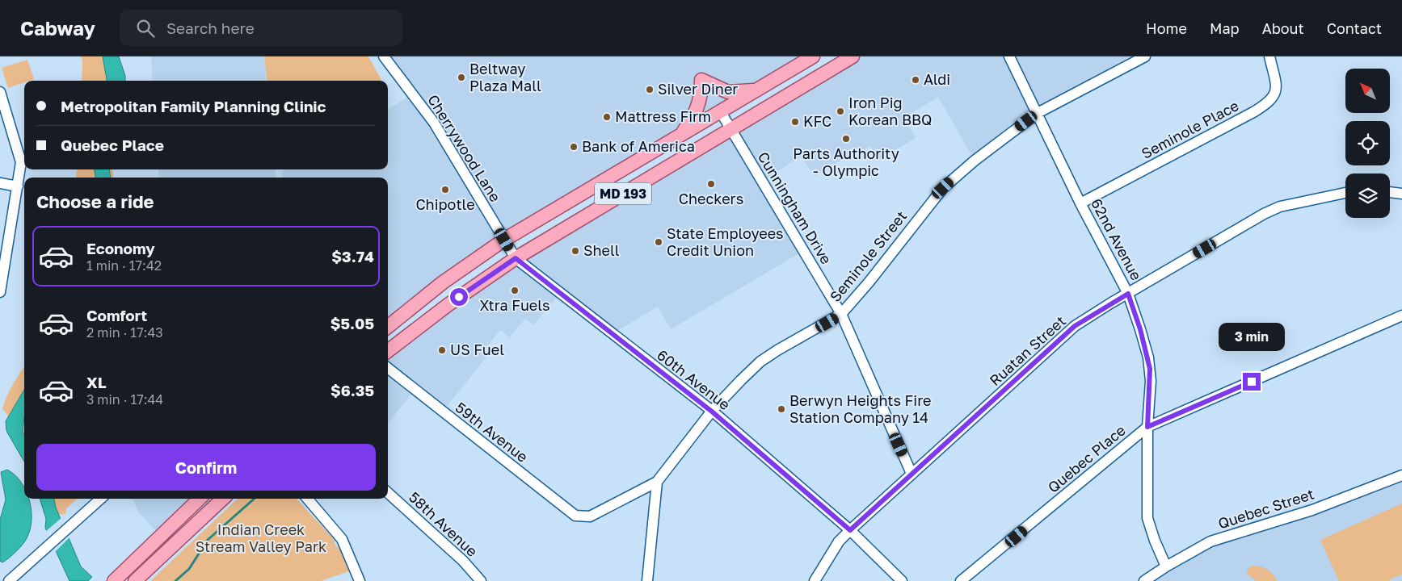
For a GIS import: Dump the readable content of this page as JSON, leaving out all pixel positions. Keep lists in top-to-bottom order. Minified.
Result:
{"streets":{"main road":["MD 193"],"street":["Seminole Place","Cherrywood Lane","Cunningham Drive","62nd Avenue","Seminole Street","Ruatan Street","60th Avenue","59th Avenue","Quebec Place","Quebec Street","58th Avenue"]},"crossings":[["Seminole Place","62nd Avenue"],["Cherrywood Lane","MD 193"],["Cherrywood Lane","60th Avenue"],["MD 193","Cunningham Drive"],["MD 193","60th Avenue"],["Cunningham Drive","Seminole Street"],["Cunningham Drive","Ruatan Street"],["62nd Avenue","Seminole Street"],["62nd Avenue","Ruatan Street"],["62nd Avenue","Quebec Place"],["62nd Avenue","Quebec Street"],["Seminole Street","60th Avenue"],["Seminole Street","59th Avenue"],["Ruatan Street","60th Avenue"]],"parks":["Indian Creek Stream Valley Park"],"places":["Beltway Plaza Mall","Aldi","Silver Diner","Iron Pig Korean BBQ","Mattress Firm","KFC","Parts Authority - Olympic","Bank of America","Checkers","Chipotle","State Employees Credit Union","Shell","Xtra Fuels","US Fuel","Berwyn Heights Fire Station Company 14"],"north":"top left","page":{"header":"Cabway","search":"Search here","nav":["Home","Map","About","Contact"],"banner":["Metropolitan Family Planning Clinic","Quebec Place"],"heading":"Choose a ride","list":[{"name":"Economy","note":"1 min · 17:42","value":"$3.74"},{"name":"Comfort","note":"2 min · 17:43","value":"$5.05"},{"name":"XL","note":"3 min · 17:44","value":"$6.35"}],"bubble":"3 min","buttons":"Confirm"}}
